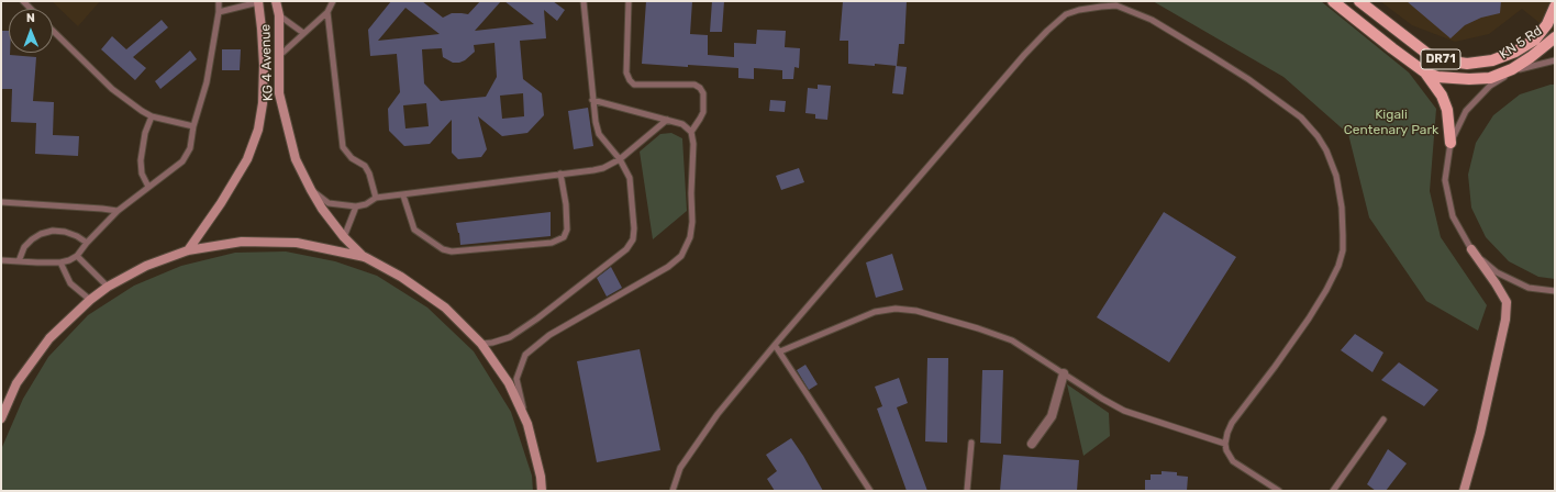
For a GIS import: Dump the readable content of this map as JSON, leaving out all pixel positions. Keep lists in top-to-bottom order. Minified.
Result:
{"streets":{"main road":["KN 5 Rd","DR71","KG 4 Avenue"]},"crossings":[["KN 5 Rd","DR71"]],"parks":["Kigali Centenary Park"],"north":"top"}
